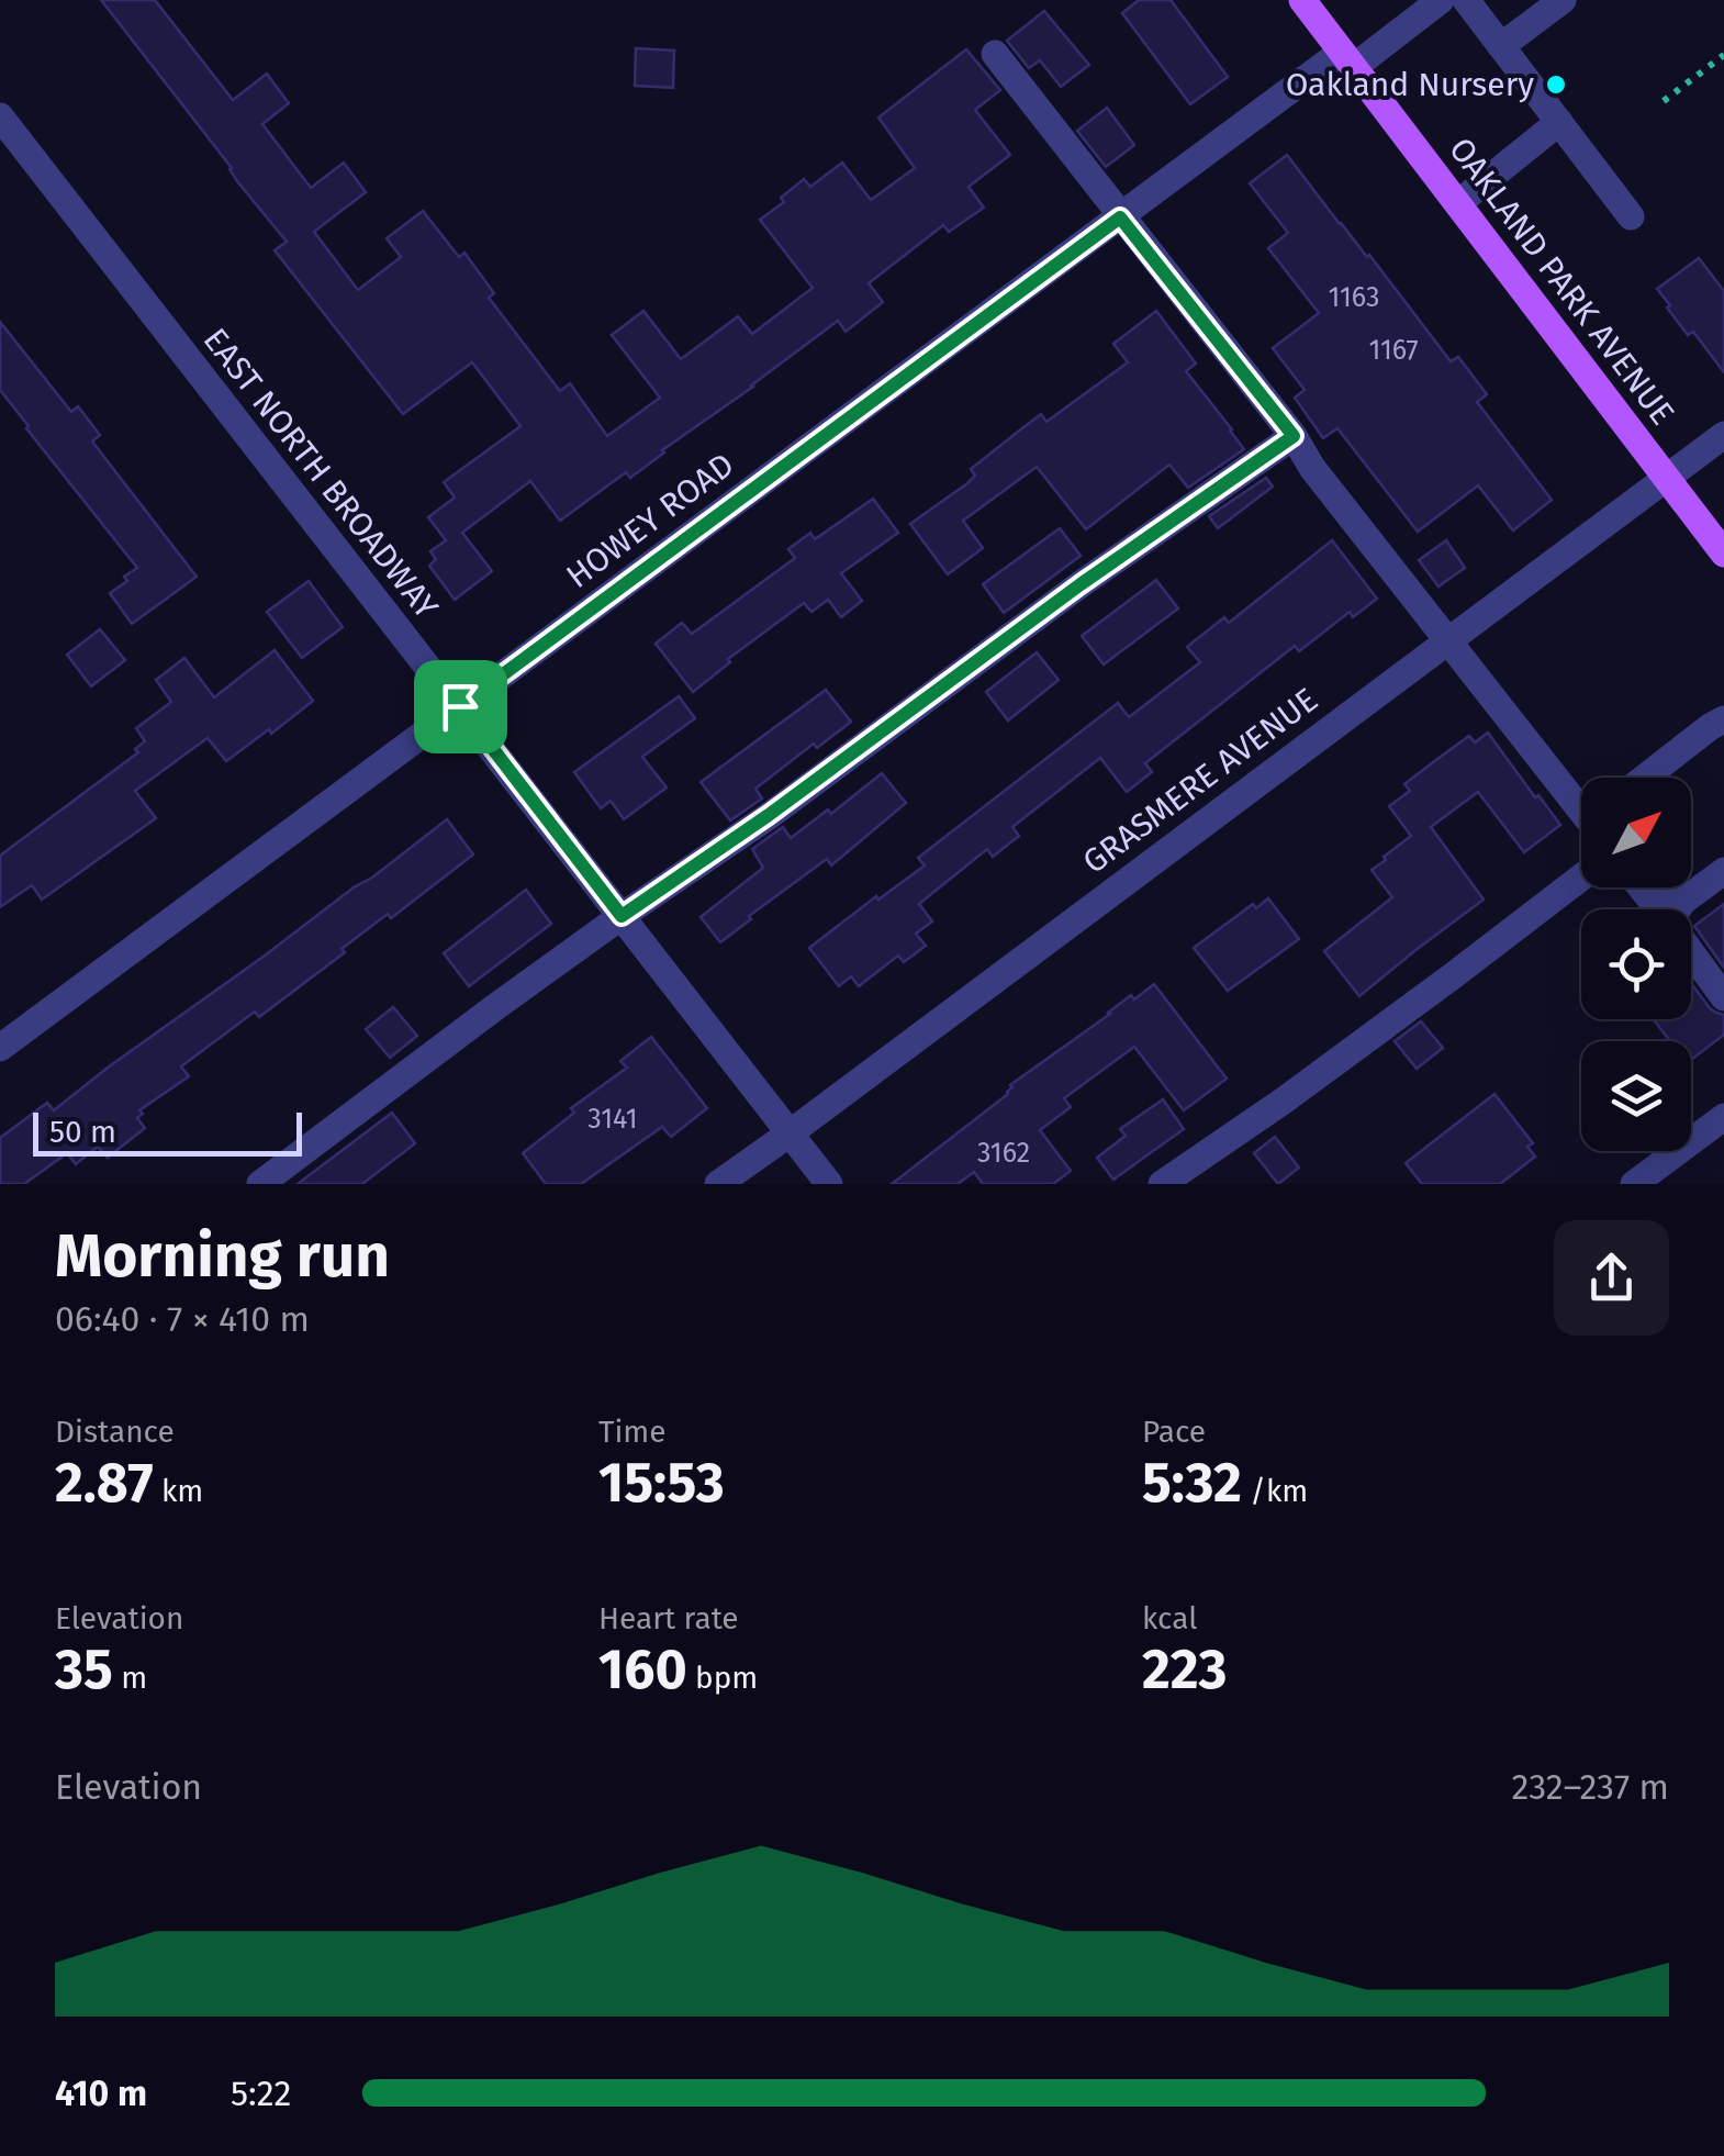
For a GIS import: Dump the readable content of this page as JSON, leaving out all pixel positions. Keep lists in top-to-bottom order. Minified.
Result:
{"streets":{"main road":["OAKLAND PARK AVENUE"],"street":["EAST NORTH BROADWAY","HOWEY ROAD","GRASMERE AVENUE"]},"crossings":[["OAKLAND PARK AVENUE","HOWEY ROAD"],["OAKLAND PARK AVENUE","GRASMERE AVENUE"],["EAST NORTH BROADWAY","HOWEY ROAD"],["EAST NORTH BROADWAY","GRASMERE AVENUE"]],"places":["Oakland Nursery"],"house_numbers":["1163","1167","3141","3162"],"scale_bar":"50 m","north":"top right","page":{"scale":"50 m","heading":["Morning run","06:40 · 7 × 410 m"],"stats":[["Distance","2.87 km"],["Time","15:53"],["Pace","5:32 /km"],["Elevation","35 m"],["Heart rate","160 bpm"],["kcal","223"]],"chart":["Elevation","232–237 m"],"list":[{"name":"410 m","note":"5:22"}]}}
